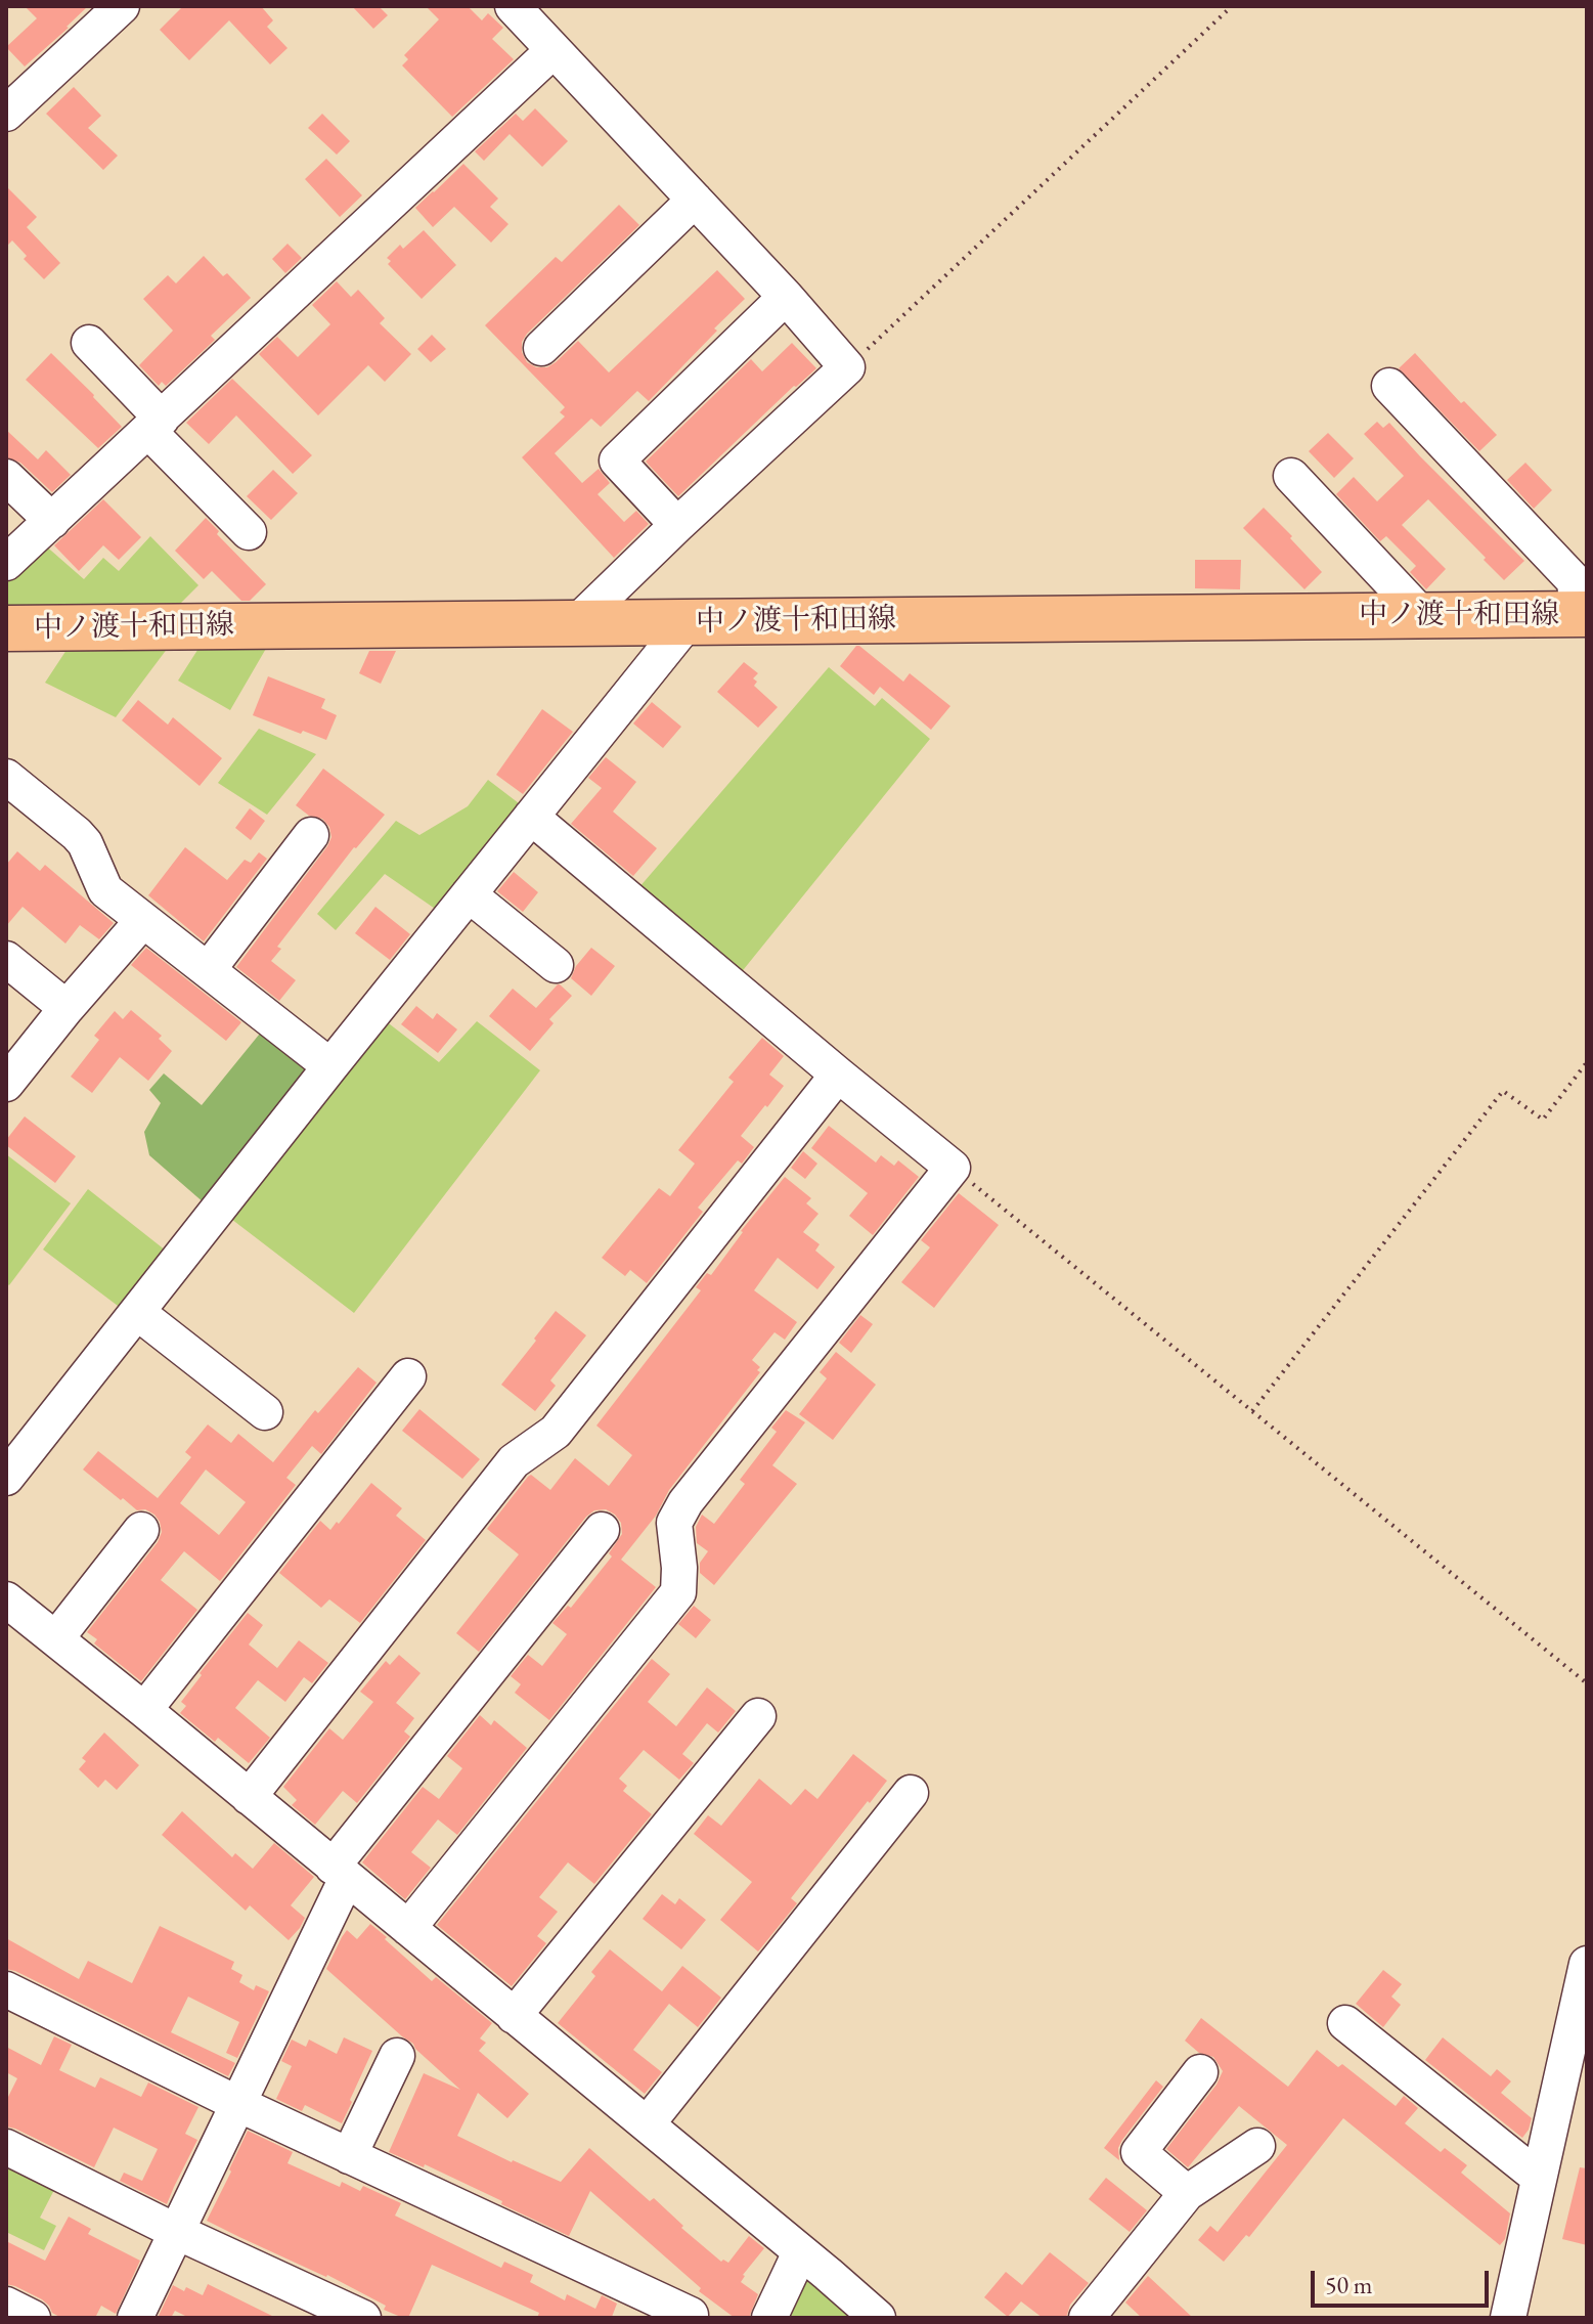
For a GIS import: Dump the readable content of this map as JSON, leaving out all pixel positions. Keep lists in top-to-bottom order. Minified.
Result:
{"streets":{"main road":["中ノ渡十和田線"]},"scale_bar":"50 m"}
